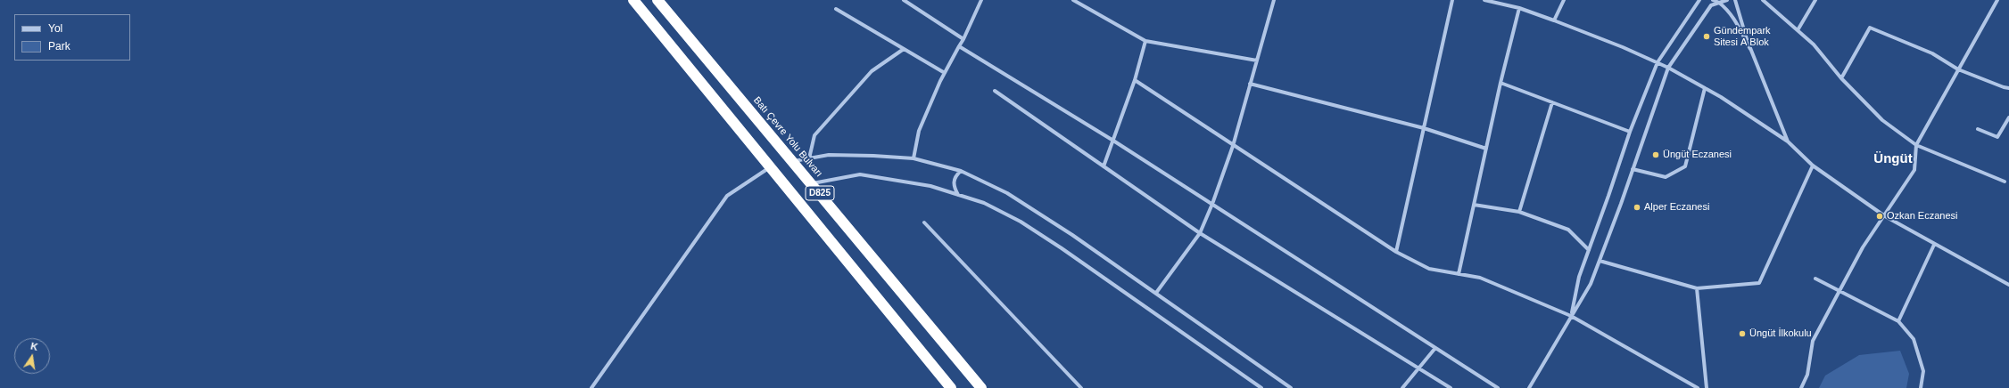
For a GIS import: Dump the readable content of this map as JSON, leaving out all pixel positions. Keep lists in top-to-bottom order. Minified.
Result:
{"streets":{"highway":["Batı Çevre Yolu Bulvarı","D825"]},"districts":["Üngüt"],"places":["Gündempark Sitesi A Blok","Üngüt Eczanesi","Alper Eczanesi","Ozkan Eczanesi","Üngüt İlkokulu"],"legend":["Yol","Park"],"north":"top"}
